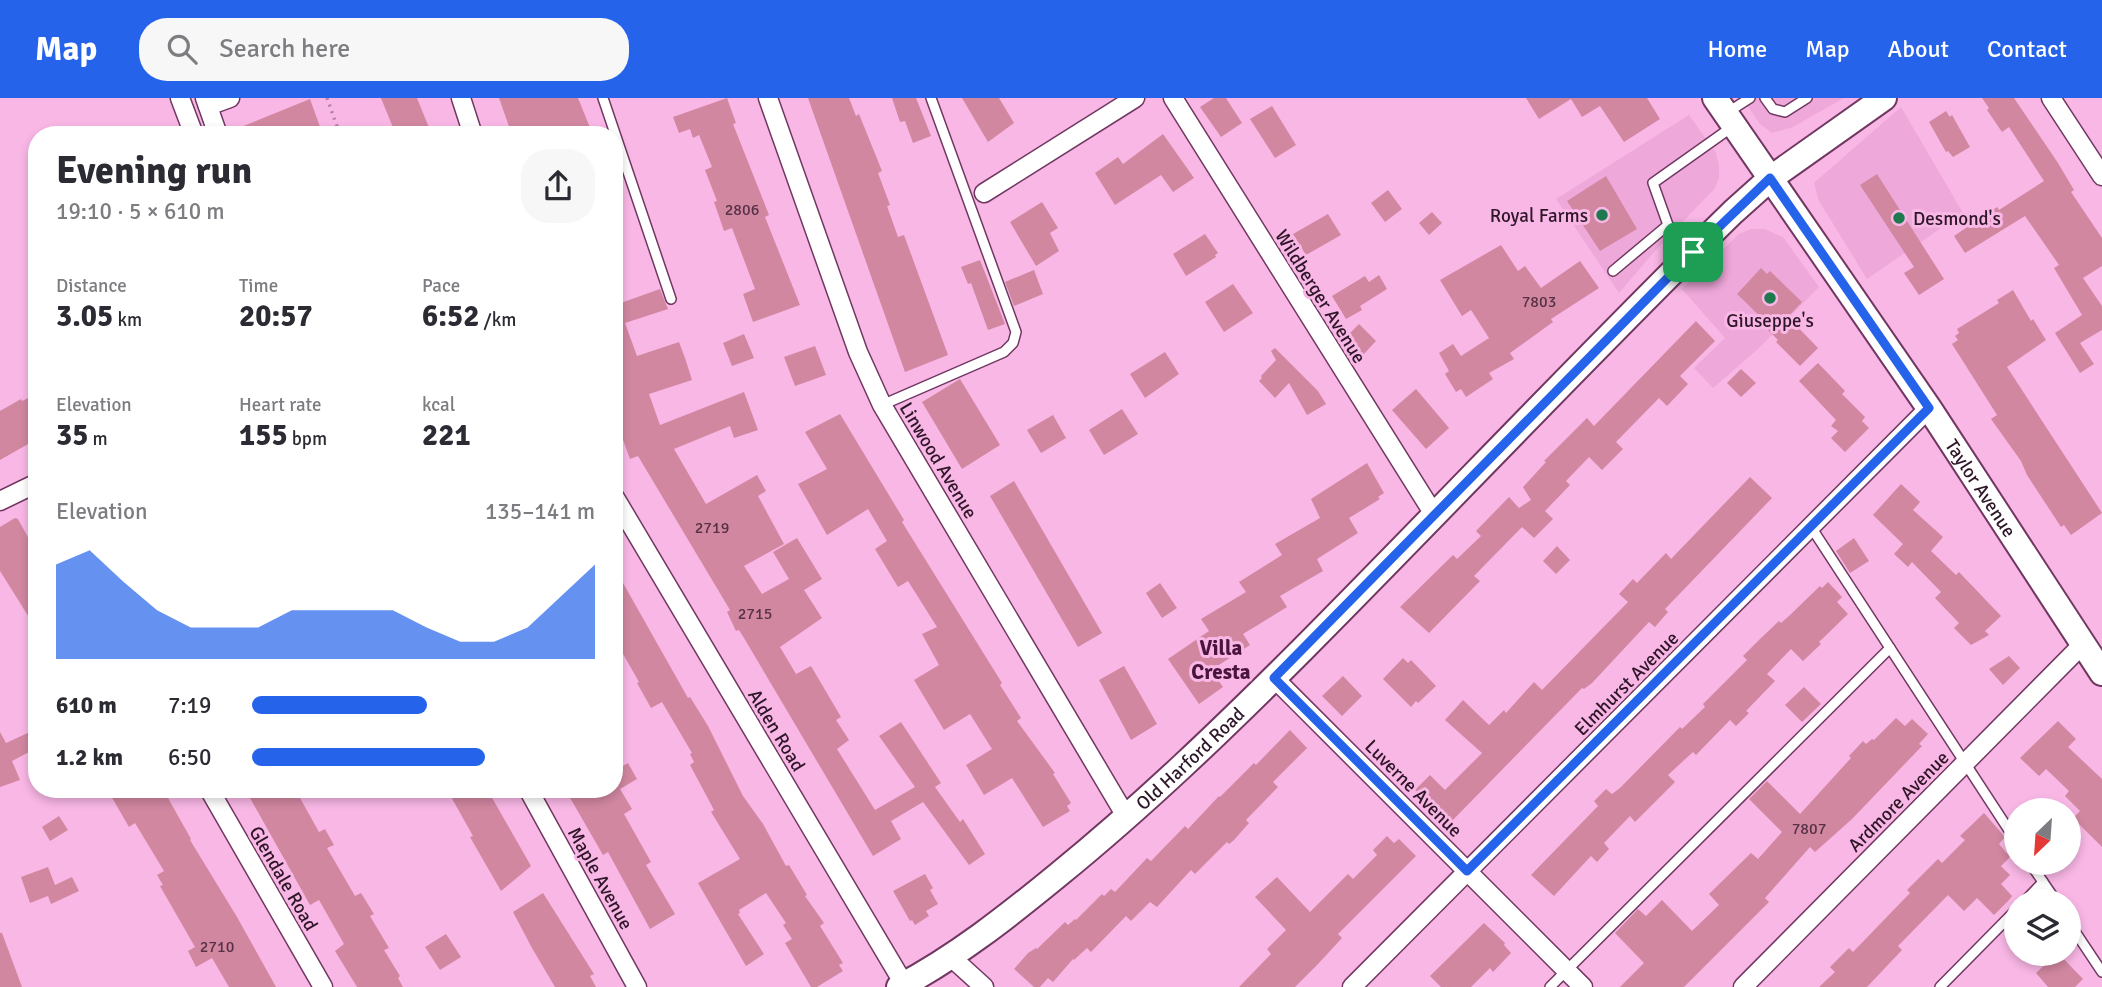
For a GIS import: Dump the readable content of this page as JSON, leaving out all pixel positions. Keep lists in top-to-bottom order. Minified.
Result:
{"streets":{"street":["Wildberger Avenue","Linwood Avenue","Taylor Avenue","Elmhurst Avenue","Alden Road","Old Harford Road","Luverne Avenue","Ardmore Avenue","Glendale Road","Maple Avenue"]},"crossings":[["Wildberger Avenue","Old Harford Road"],["Linwood Avenue","Old Harford Road"],["Taylor Avenue","Elmhurst Avenue"],["Taylor Avenue","Old Harford Road"],["Taylor Avenue","Ardmore Avenue"],["Elmhurst Avenue","Luverne Avenue"],["Alden Road","Old Harford Road"],["Old Harford Road","Luverne Avenue"]],"districts":["Villa Cresta"],"places":["Royal Farms","Desmond's","Giuseppe's"],"house_numbers":["2806","7803","2719","2715","7807","2710"],"north":"bottom left","page":{"header":"Map","search":"Search here","nav":["Home","Map","About","Contact"],"heading":["Evening run","19:10 · 5 × 610 m"],"stats":[["Distance","3.05 km"],["Time","20:57"],["Pace","6:52 /km"],["Elevation","35 m"],["Heart rate","155 bpm"],["kcal","221"]],"chart":["Elevation","135–141 m"],"list":[{"name":"610 m","note":"7:19"},{"name":"1.2 km","note":"6:50"}]}}
